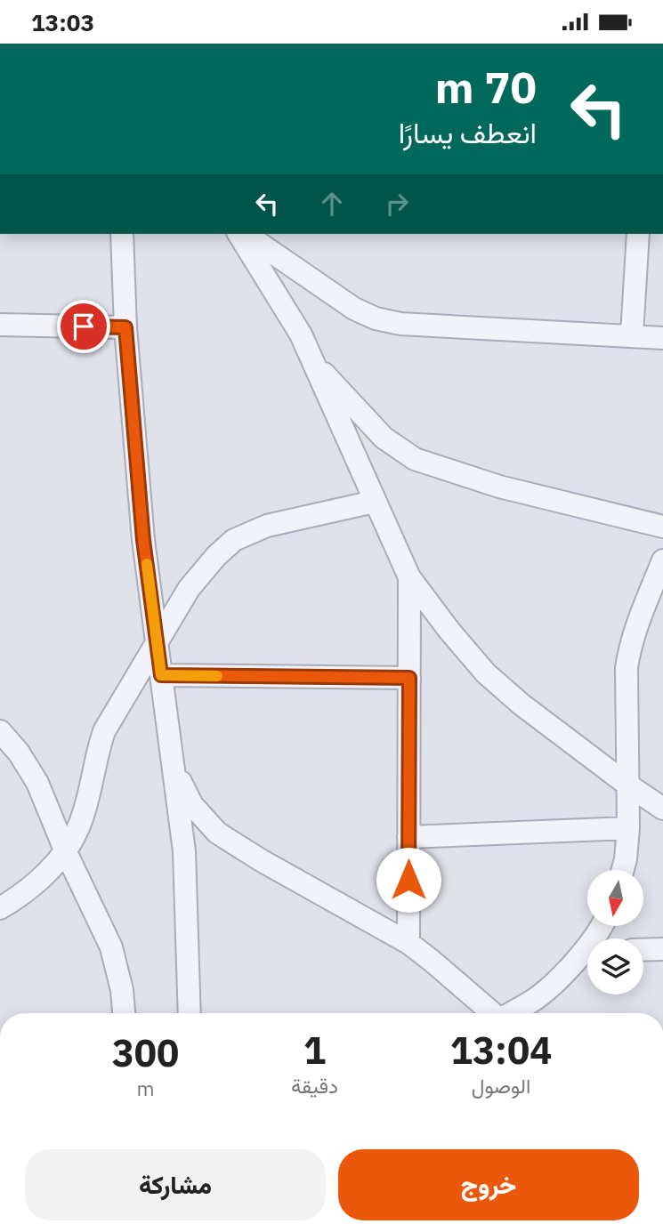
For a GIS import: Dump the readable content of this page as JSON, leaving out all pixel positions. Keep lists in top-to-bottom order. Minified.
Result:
{"north":"bottom","page":{"status":"13:03","turn":["70 m","انعطف يسارًا"],"eta":["13:04","الوصول","1","دقيقة","300","m"],"buttons":["خروج","مشاركة"]}}
